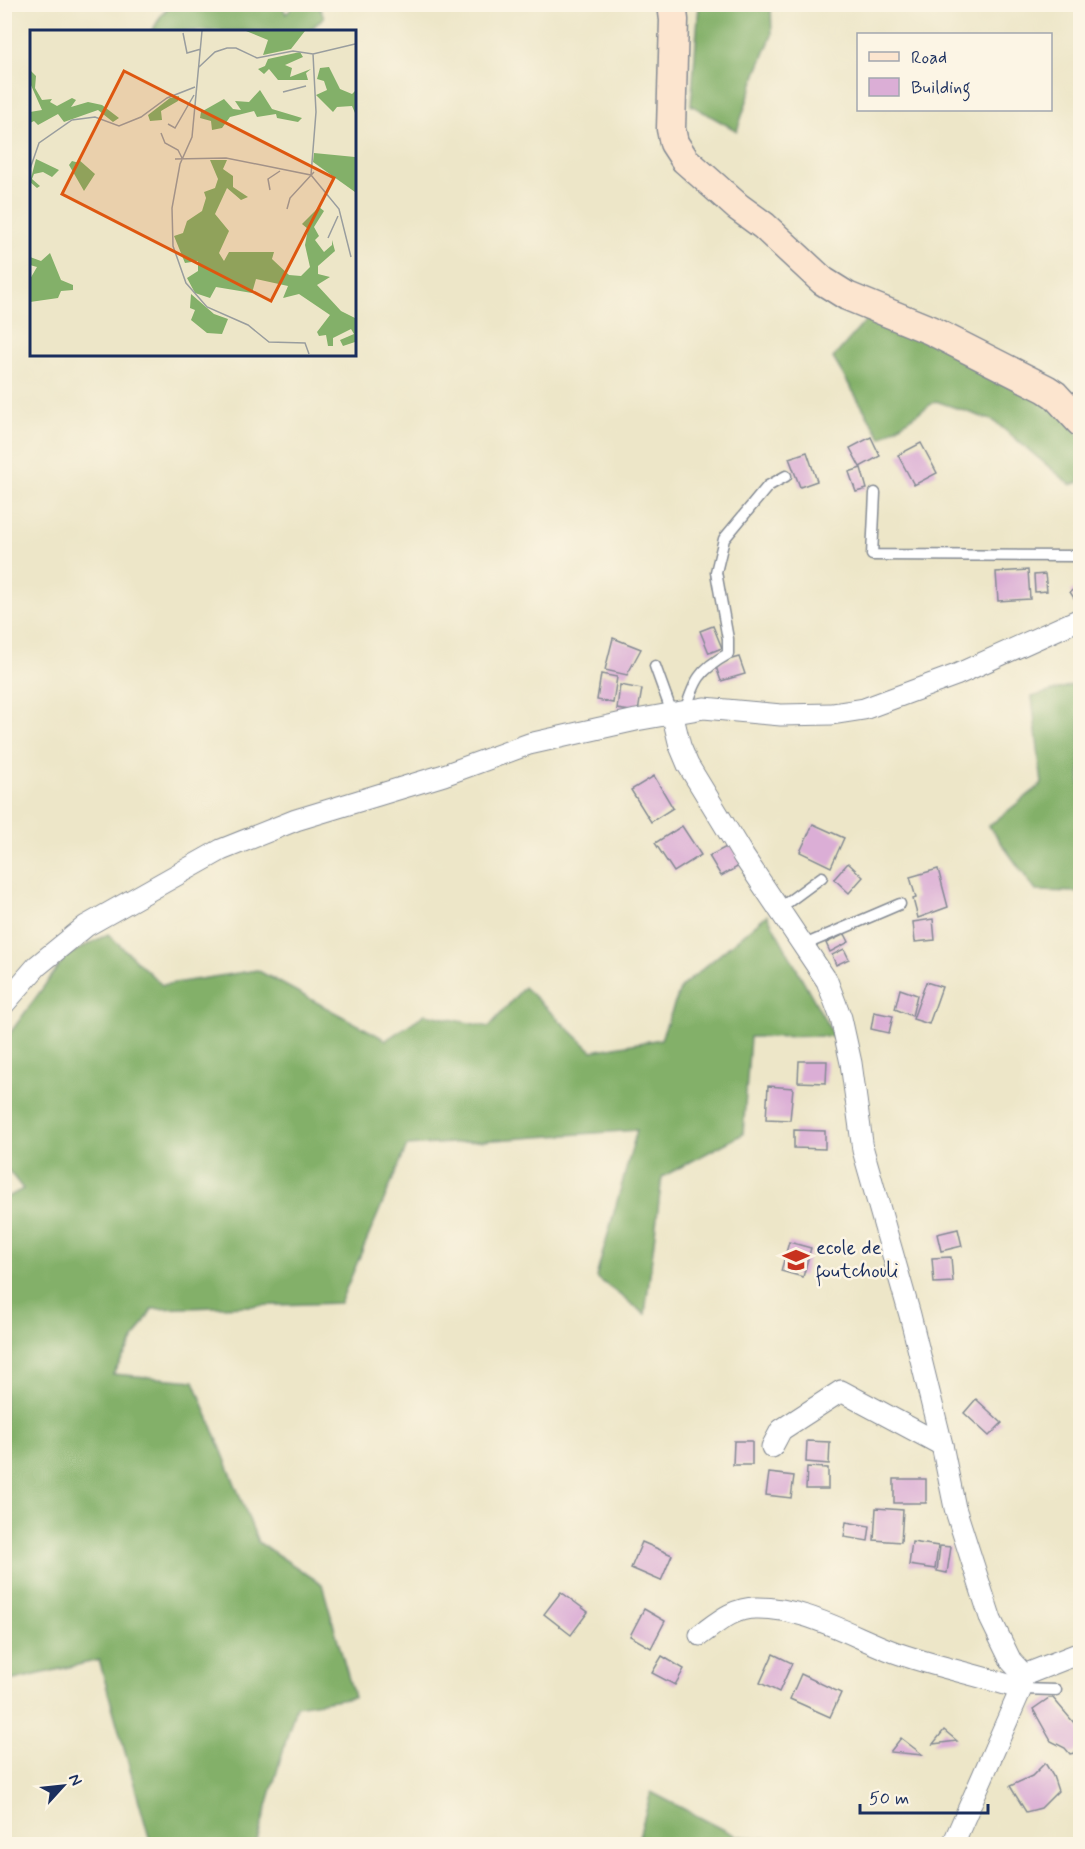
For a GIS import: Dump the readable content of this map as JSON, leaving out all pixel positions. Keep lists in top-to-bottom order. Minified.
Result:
{"places":{"school or university":["ecole de foutchouli"]},"legend":["Road","Building"],"scale_bar":"50 m","north":"top right"}
